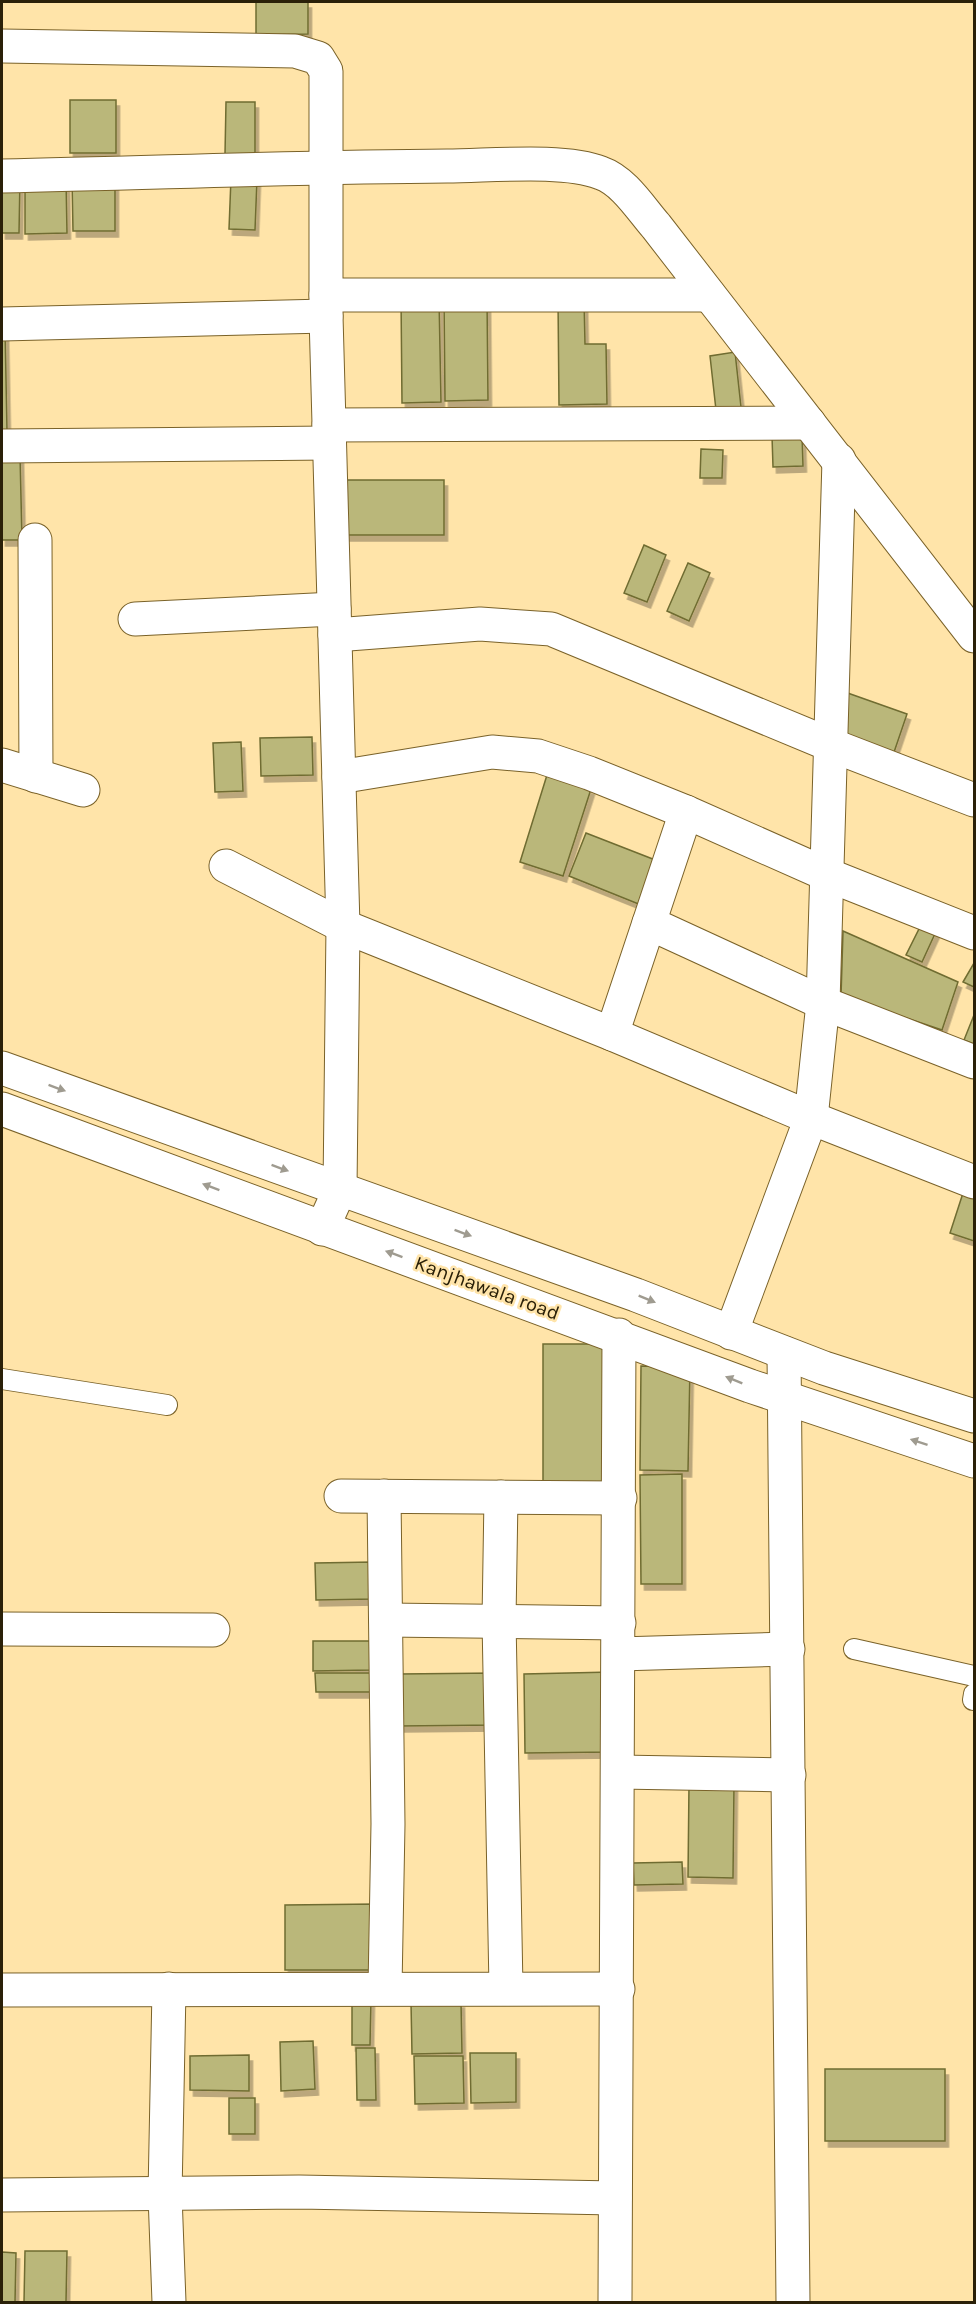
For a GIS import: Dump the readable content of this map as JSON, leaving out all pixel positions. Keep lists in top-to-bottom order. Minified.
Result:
{"streets":{"street":["Kanjhawala road"]}}
